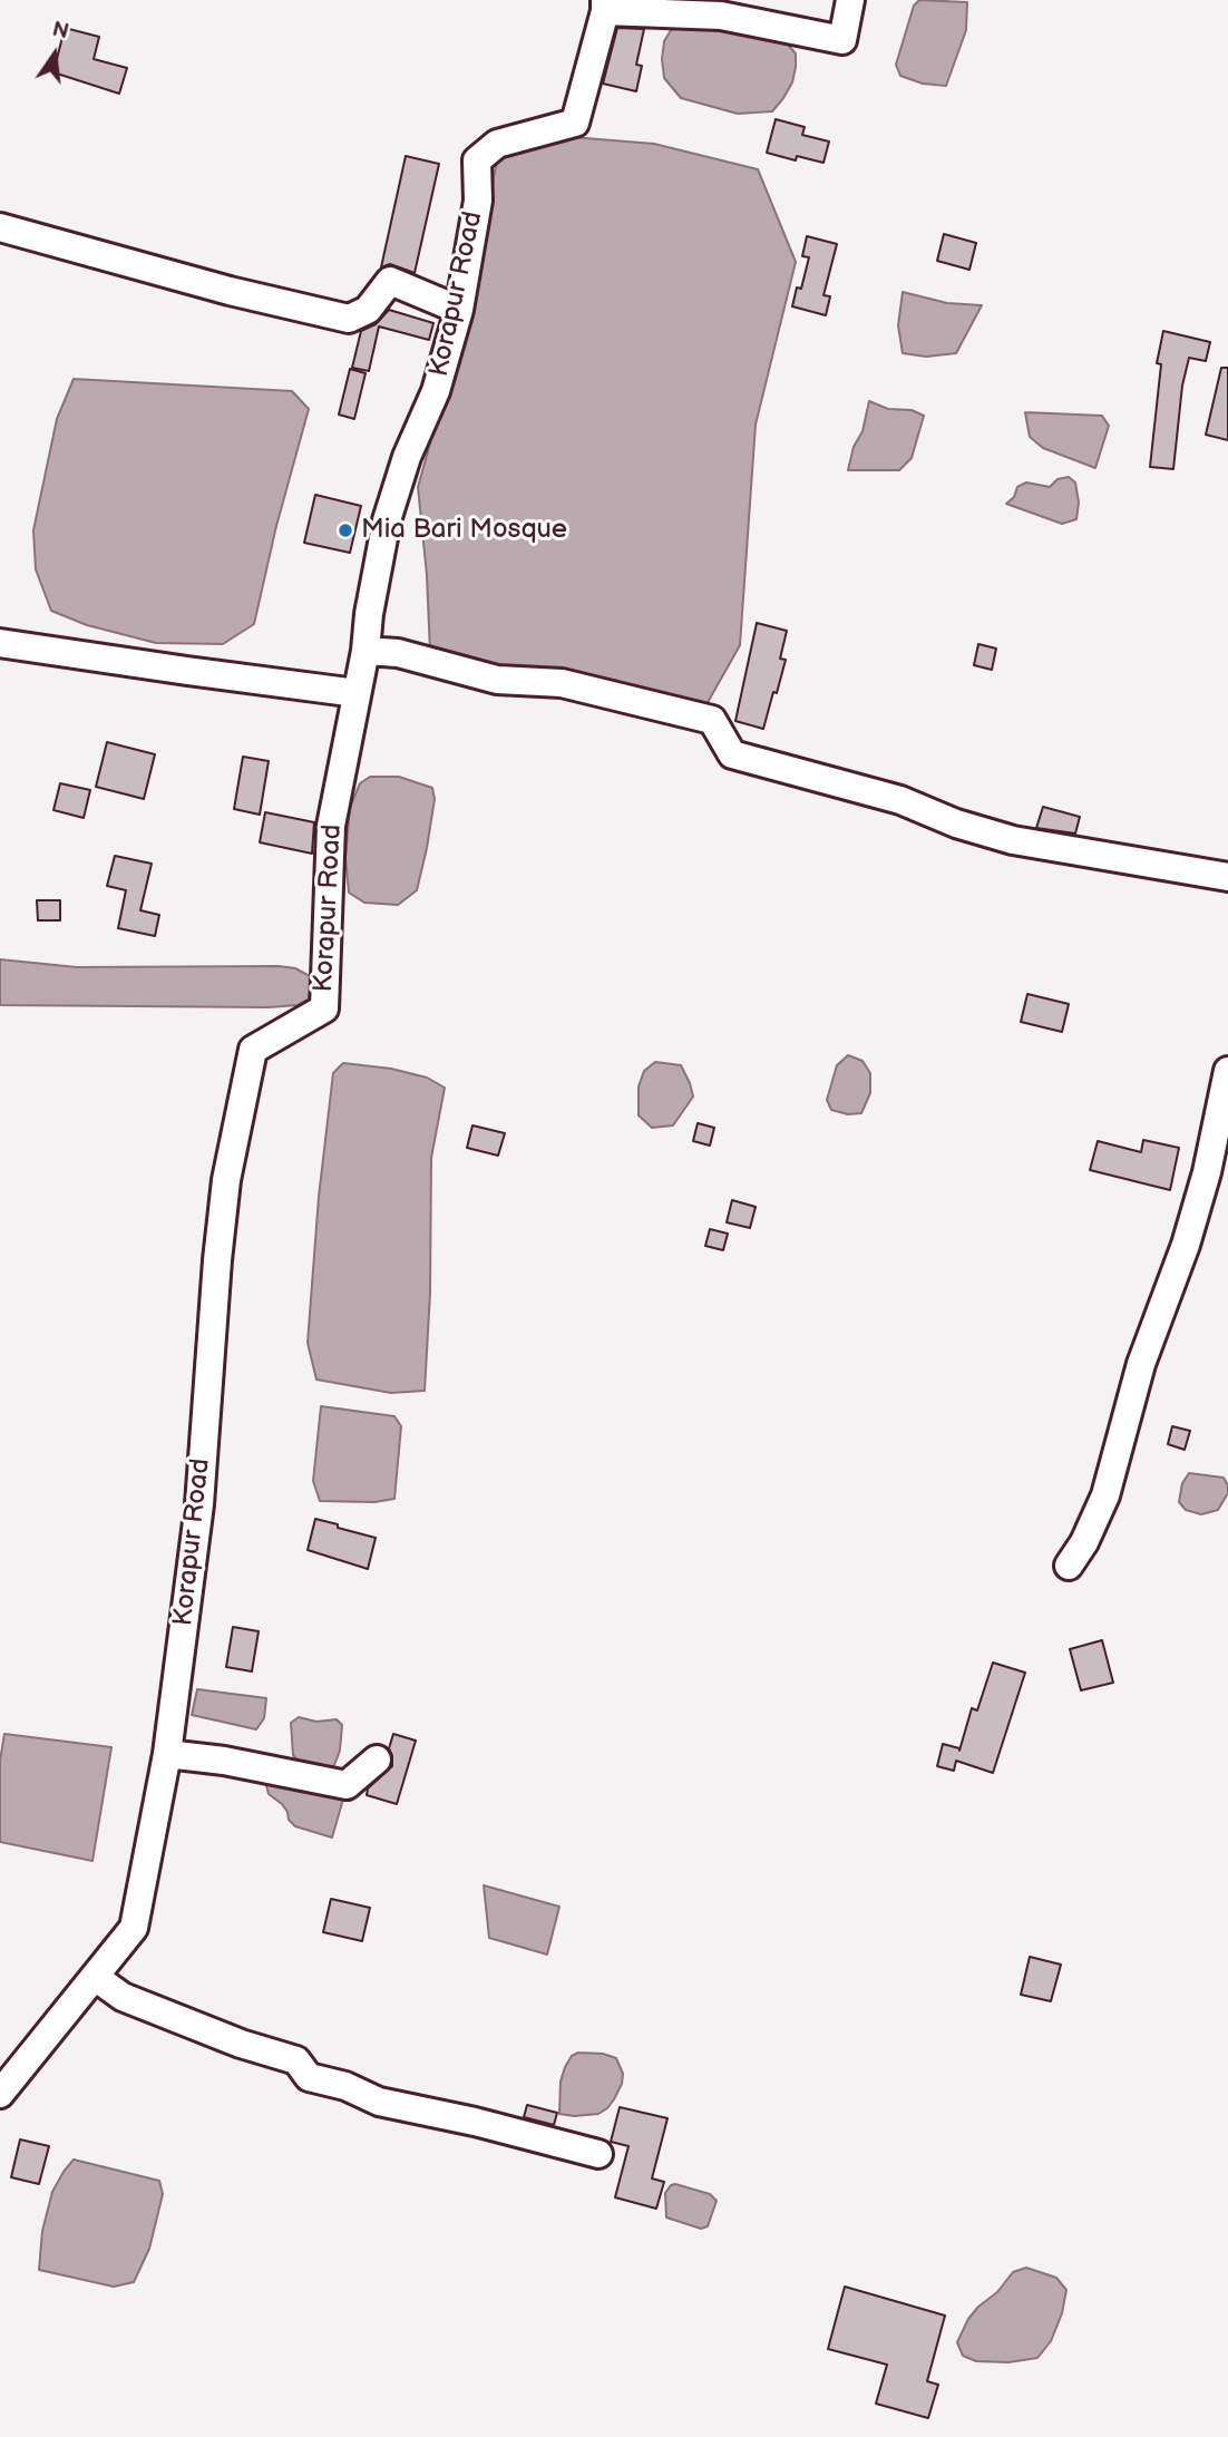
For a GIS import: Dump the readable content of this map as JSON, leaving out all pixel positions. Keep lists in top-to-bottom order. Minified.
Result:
{"streets":{"street":["Korapur Road"]},"places":["Mia Bari Mosque"],"north":"top"}
